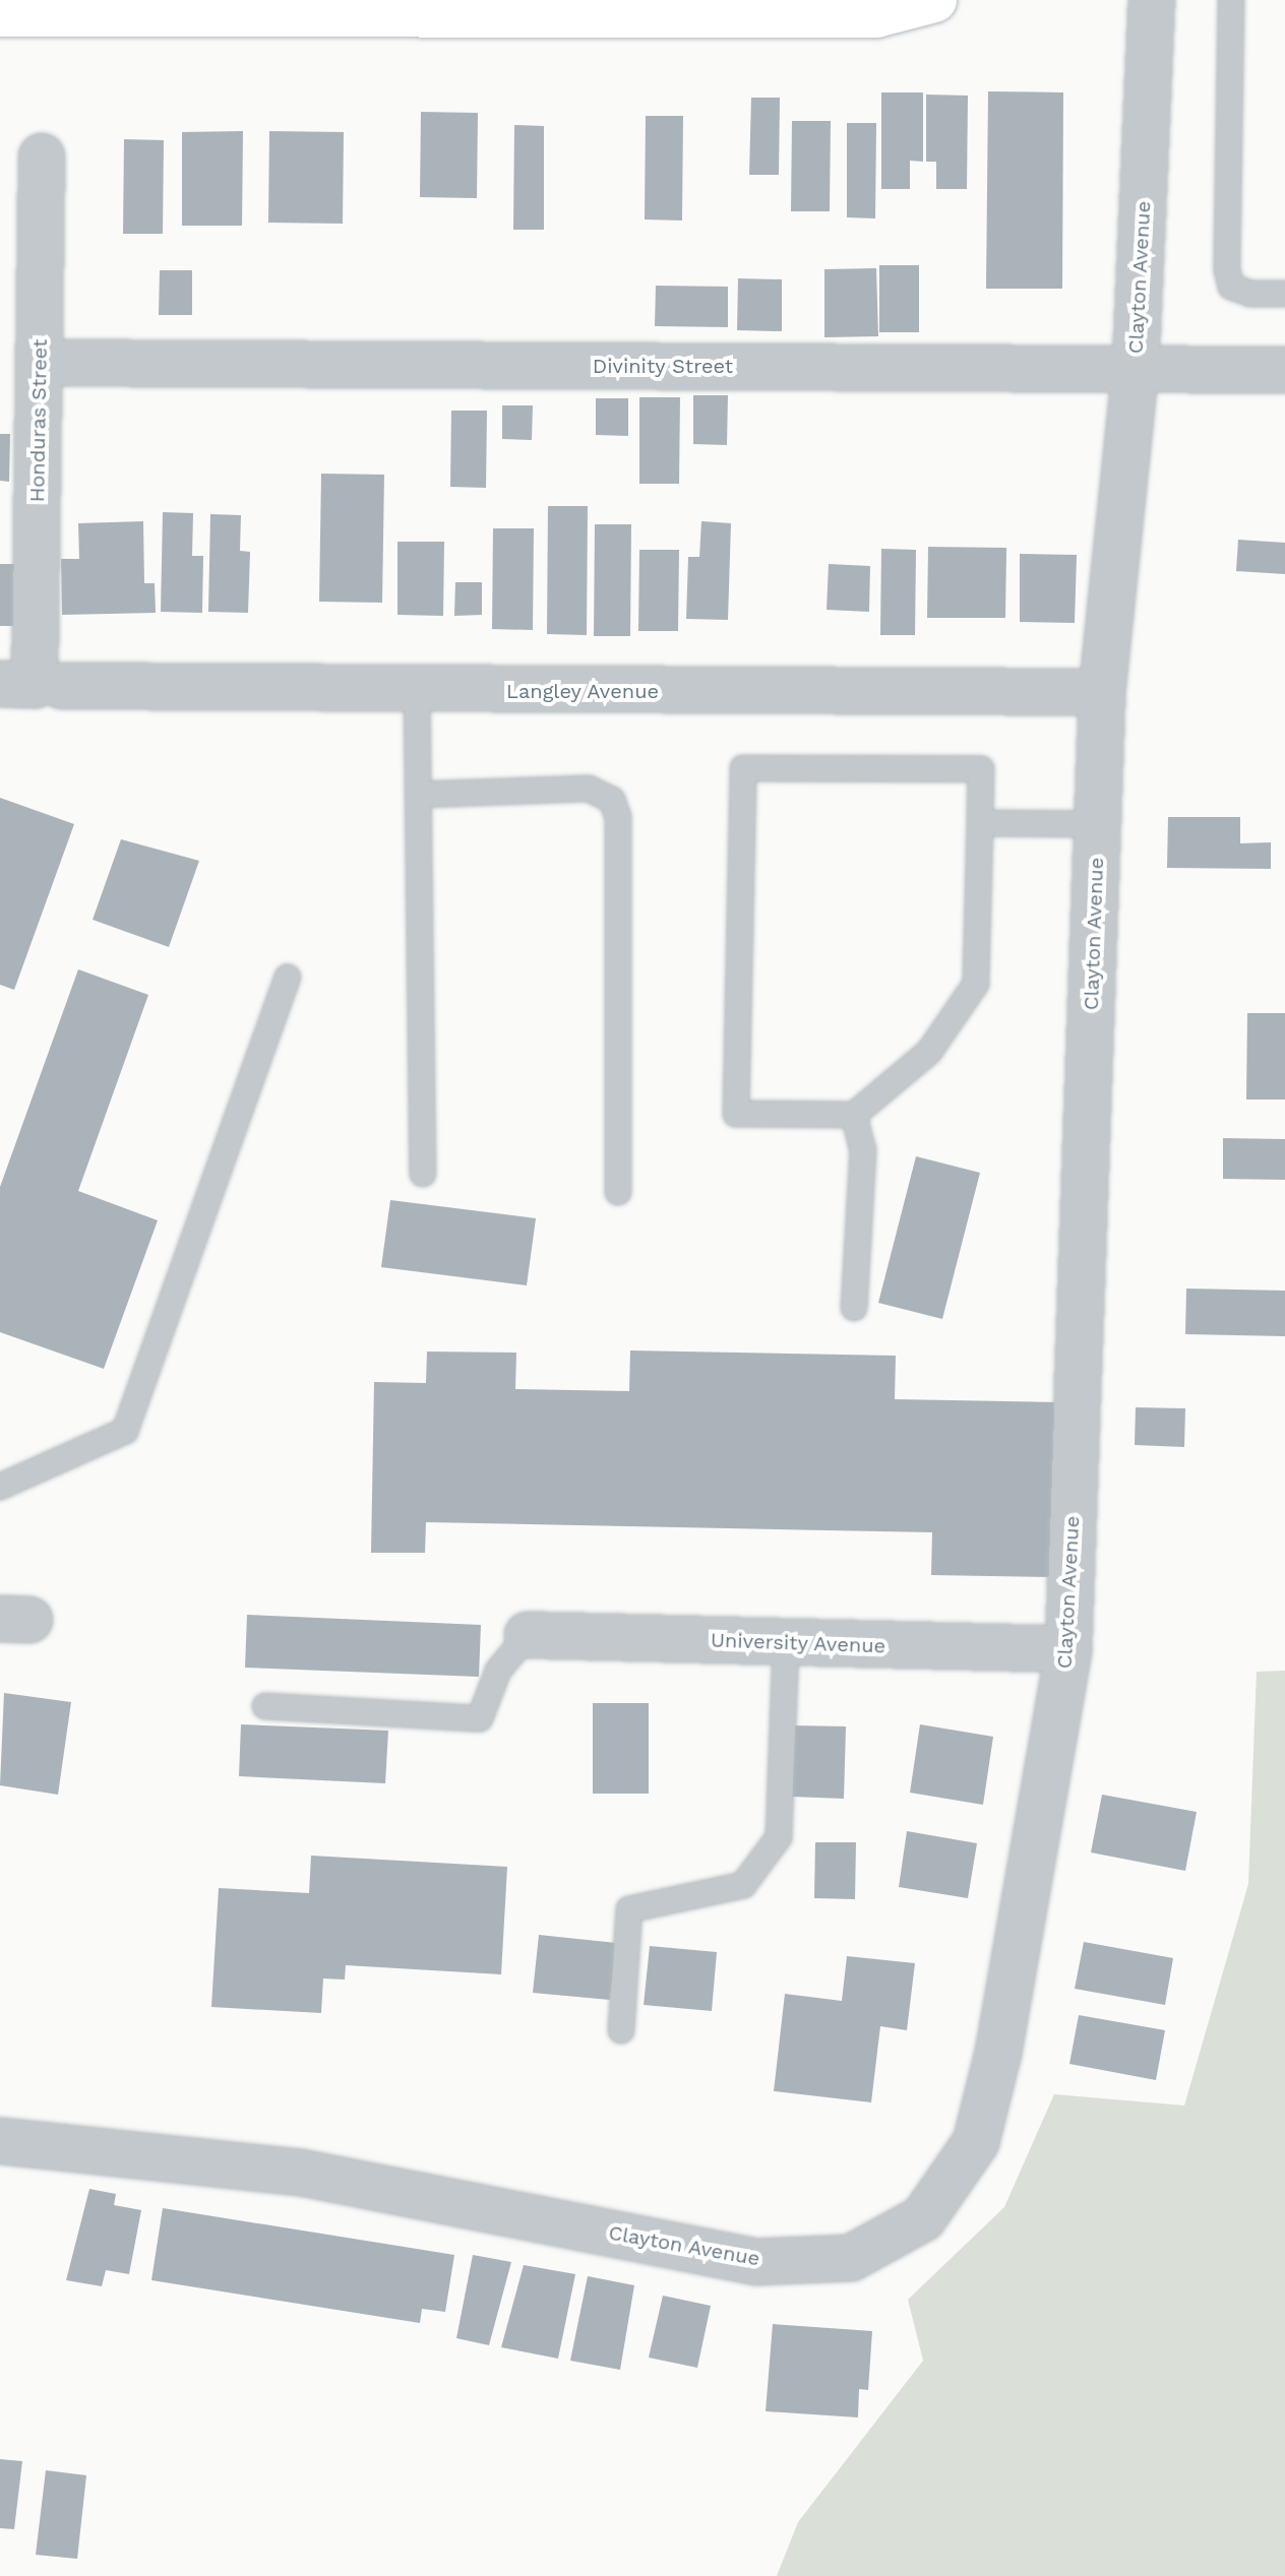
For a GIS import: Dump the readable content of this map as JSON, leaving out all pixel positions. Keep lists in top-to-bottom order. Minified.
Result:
{"streets":{"street":["Clayton Avenue","Divinity Street","Honduras Street","Langley Avenue","University Avenue"]},"crossings":[["Clayton Avenue","Divinity Street"],["Clayton Avenue","Langley Avenue"],["Clayton Avenue","University Avenue"],["Divinity Street","Honduras Street"],["Honduras Street","Langley Avenue"]]}
